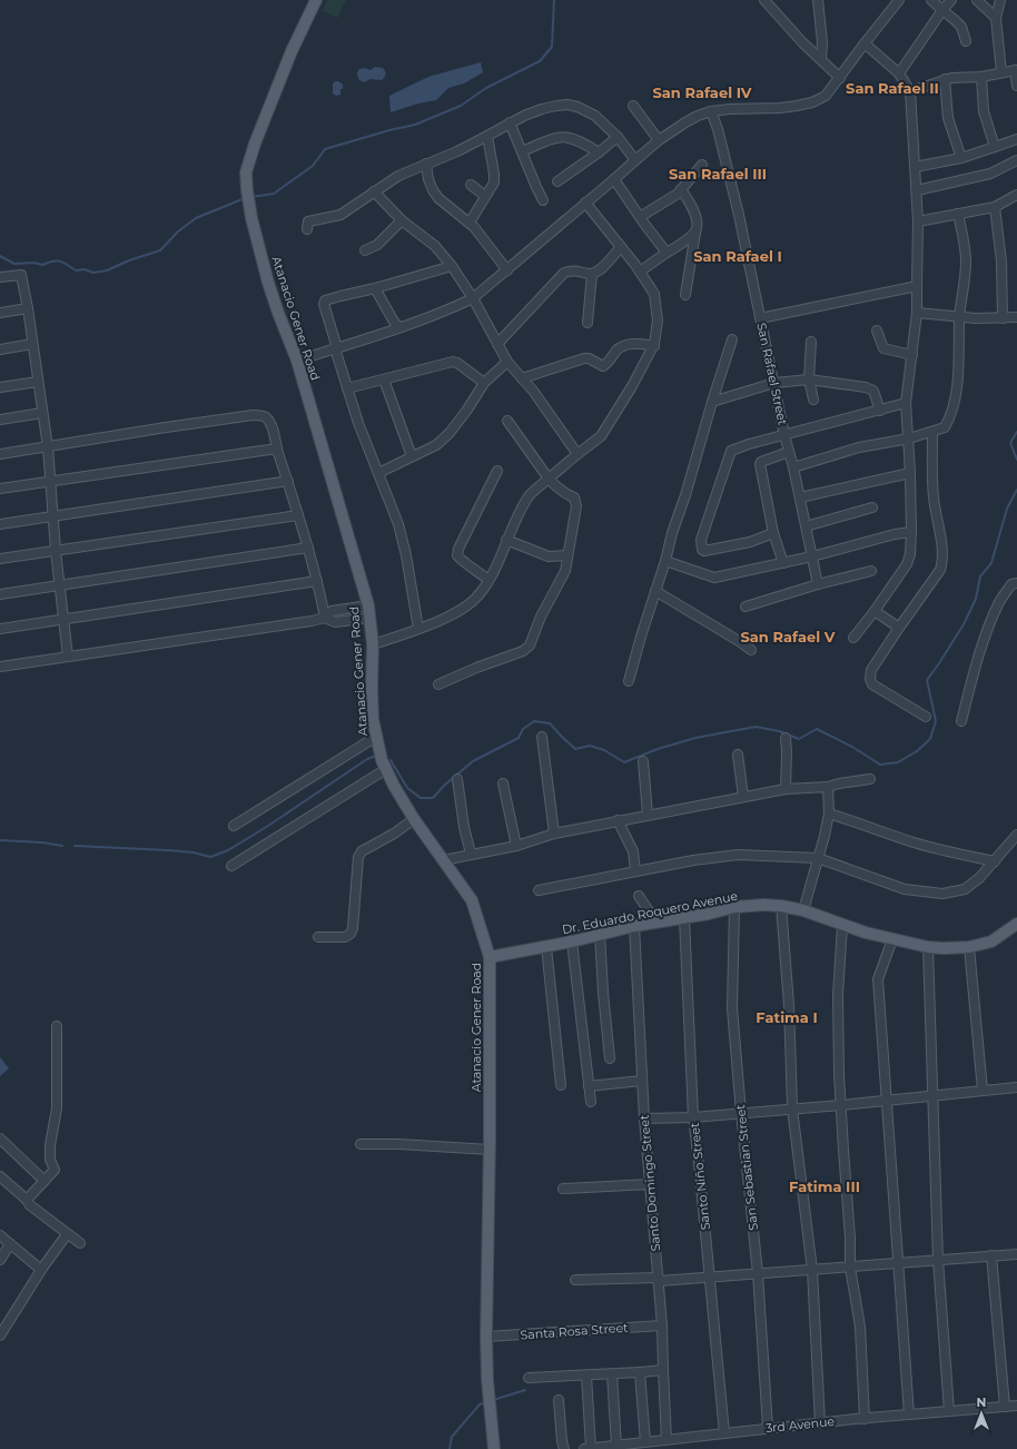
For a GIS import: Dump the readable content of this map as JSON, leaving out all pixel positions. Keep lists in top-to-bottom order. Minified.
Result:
{"streets":{"main road":["Atanacio Gener Road","Dr. Eduardo Roquero Avenue"],"street":["San Rafael Street","San Sebastian Street","Santo Niño Street","Santo Domingo Street","Santa Rosa Street","3rd Avenue"]},"crossings":[["Atanacio Gener Road","Dr. Eduardo Roquero Avenue"],["Atanacio Gener Road","Santa Rosa Street"],["Dr. Eduardo Roquero Avenue","San Sebastian Street"],["Dr. Eduardo Roquero Avenue","Santo Niño Street"],["Dr. Eduardo Roquero Avenue","Santo Domingo Street"],["San Sebastian Street","3rd Avenue"],["Santo Niño Street","3rd Avenue"],["Santo Domingo Street","Santa Rosa Street"],["Santo Domingo Street","3rd Avenue"]],"districts":["San Rafael II","San Rafael IV","San Rafael III","San Rafael I","San Rafael V","Fatima I","Fatima III"],"north":"top"}
